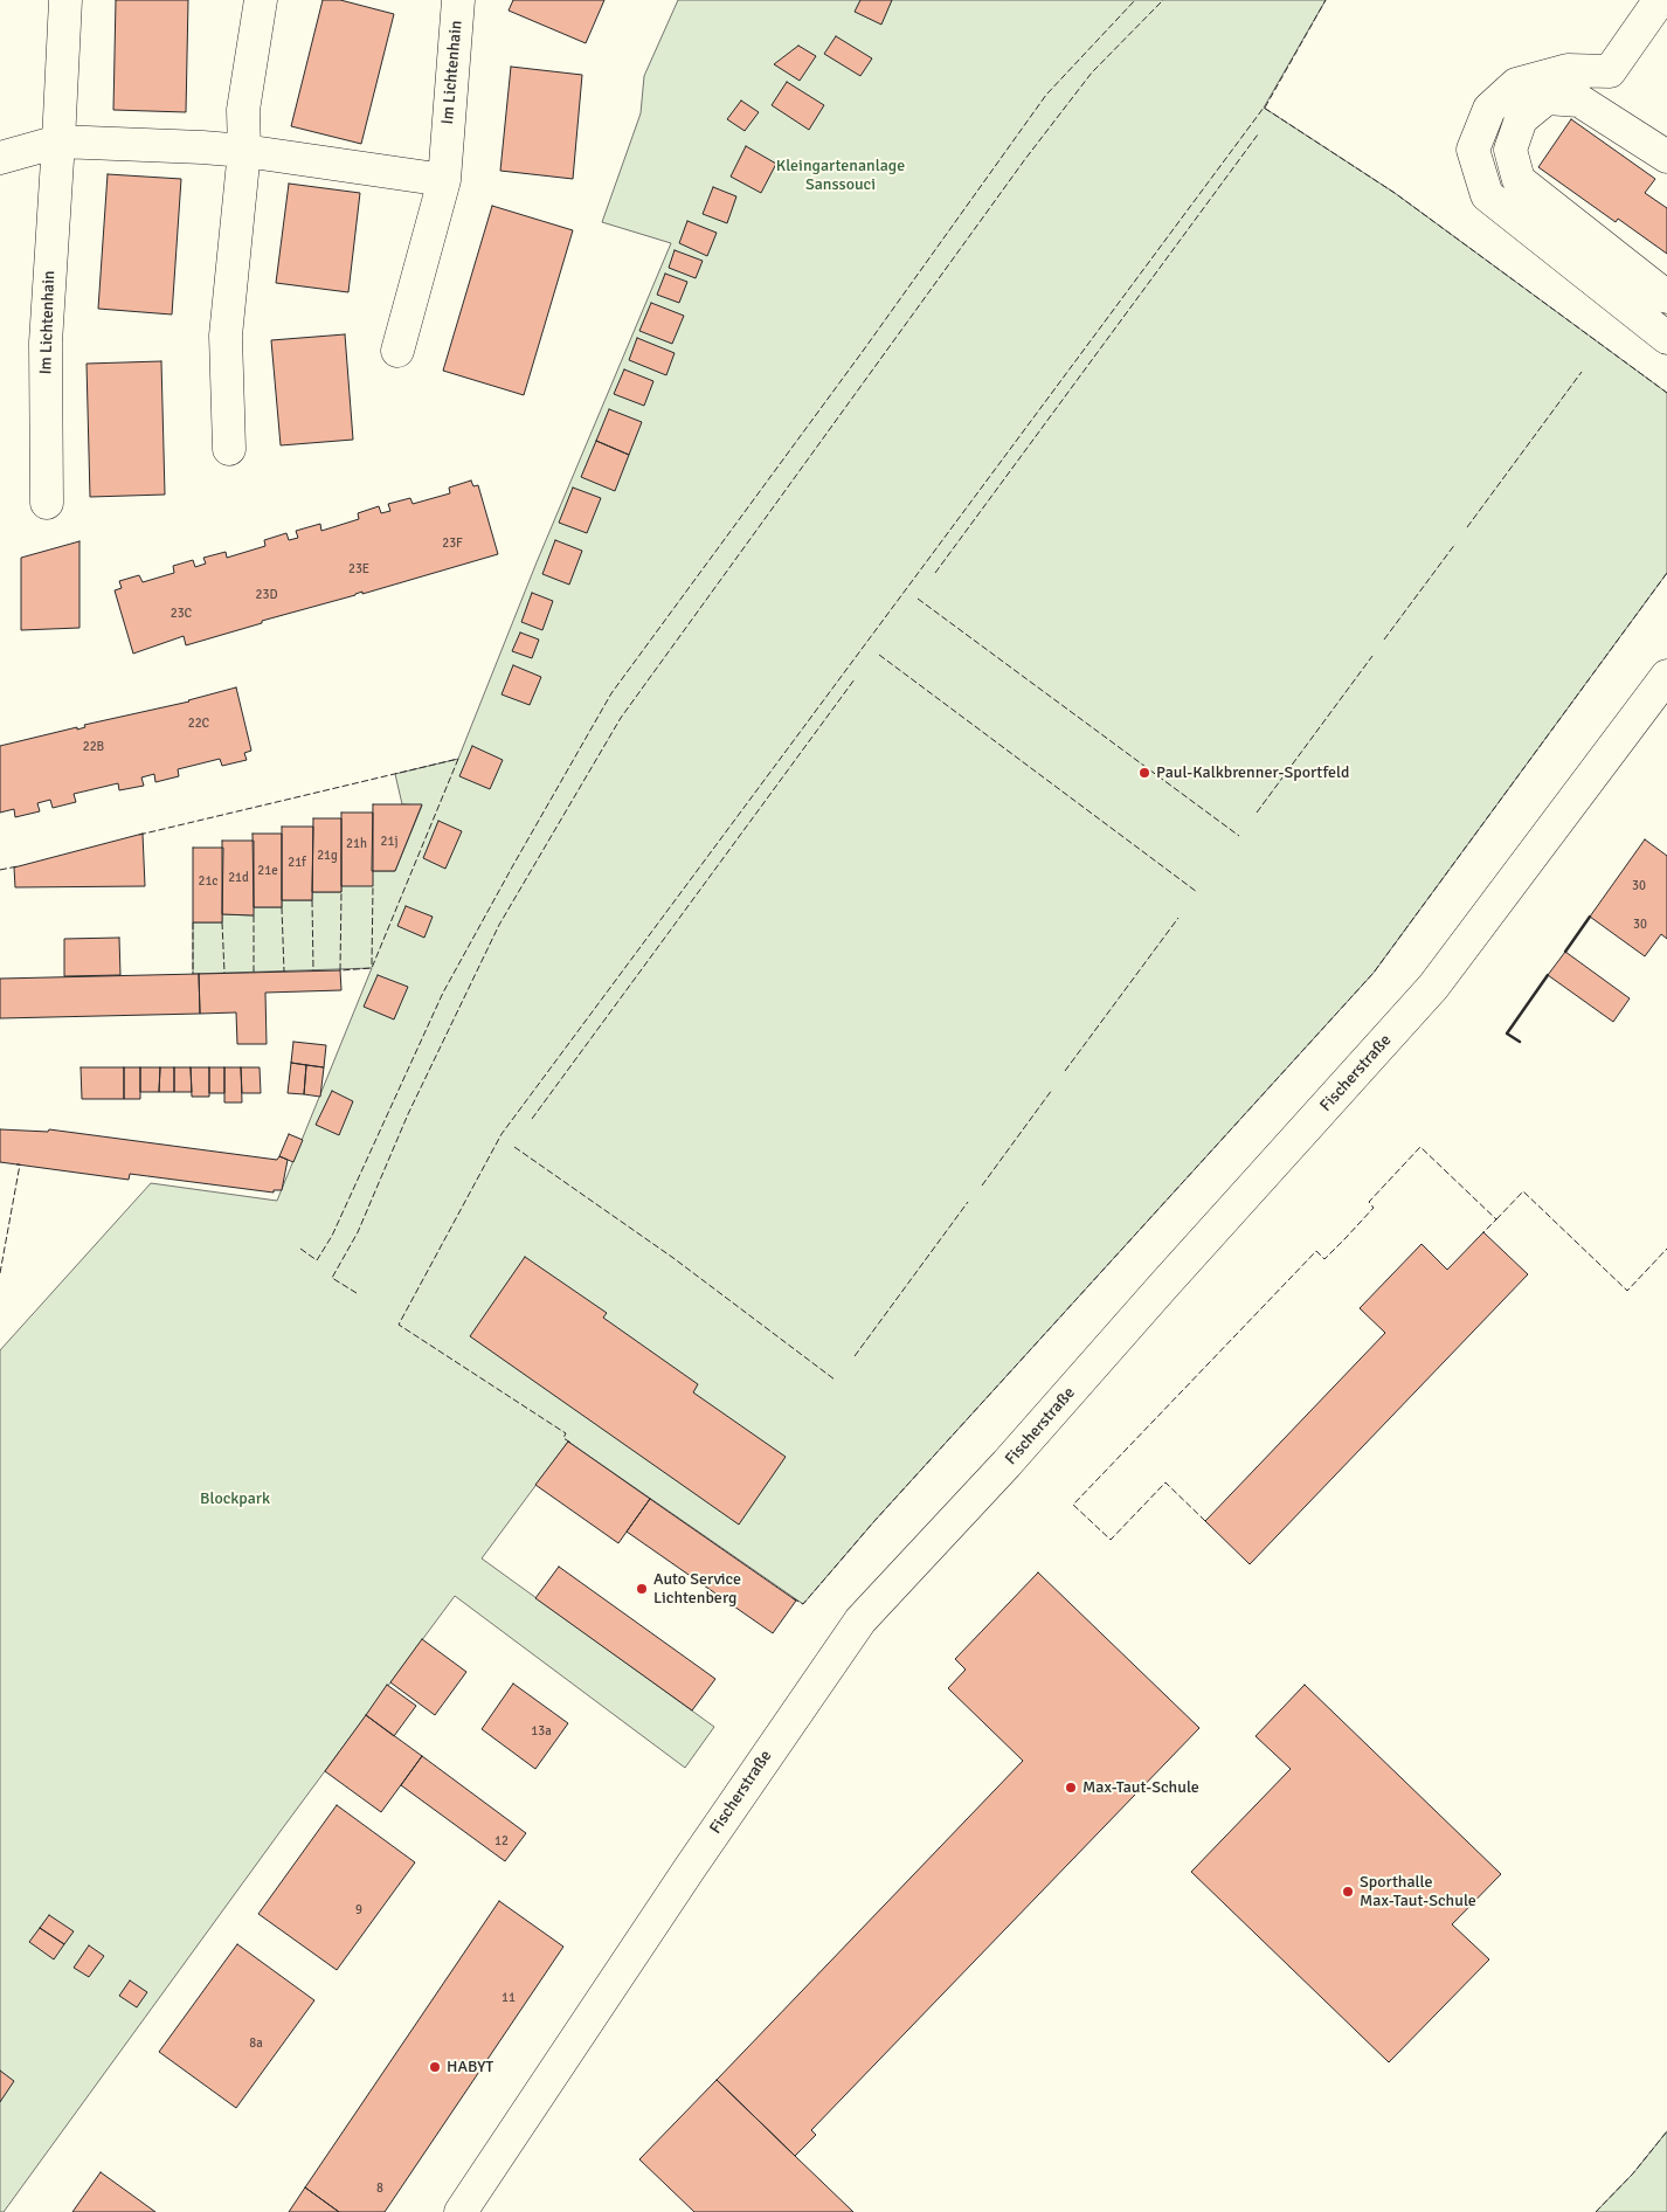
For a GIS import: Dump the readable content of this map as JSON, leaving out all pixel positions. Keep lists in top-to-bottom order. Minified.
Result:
{"streets":{"street":["Im Lichtenhain","Fischerstraße"]},"parks":["Kleingartenanlage Sanssouci","Blockpark"],"places":["Paul-Kalkbrenner-Sportfeld","Auto Service Lichtenberg","Max-Taut-Schule","Sporthalle Max-Taut-Schule","HABYT"],"house_numbers":["23F","23E","23D","23C","22C","22B","21j","21h","21g","21f","21e","21d","21c","30","30","13a","12","9","11","8a","8"]}
